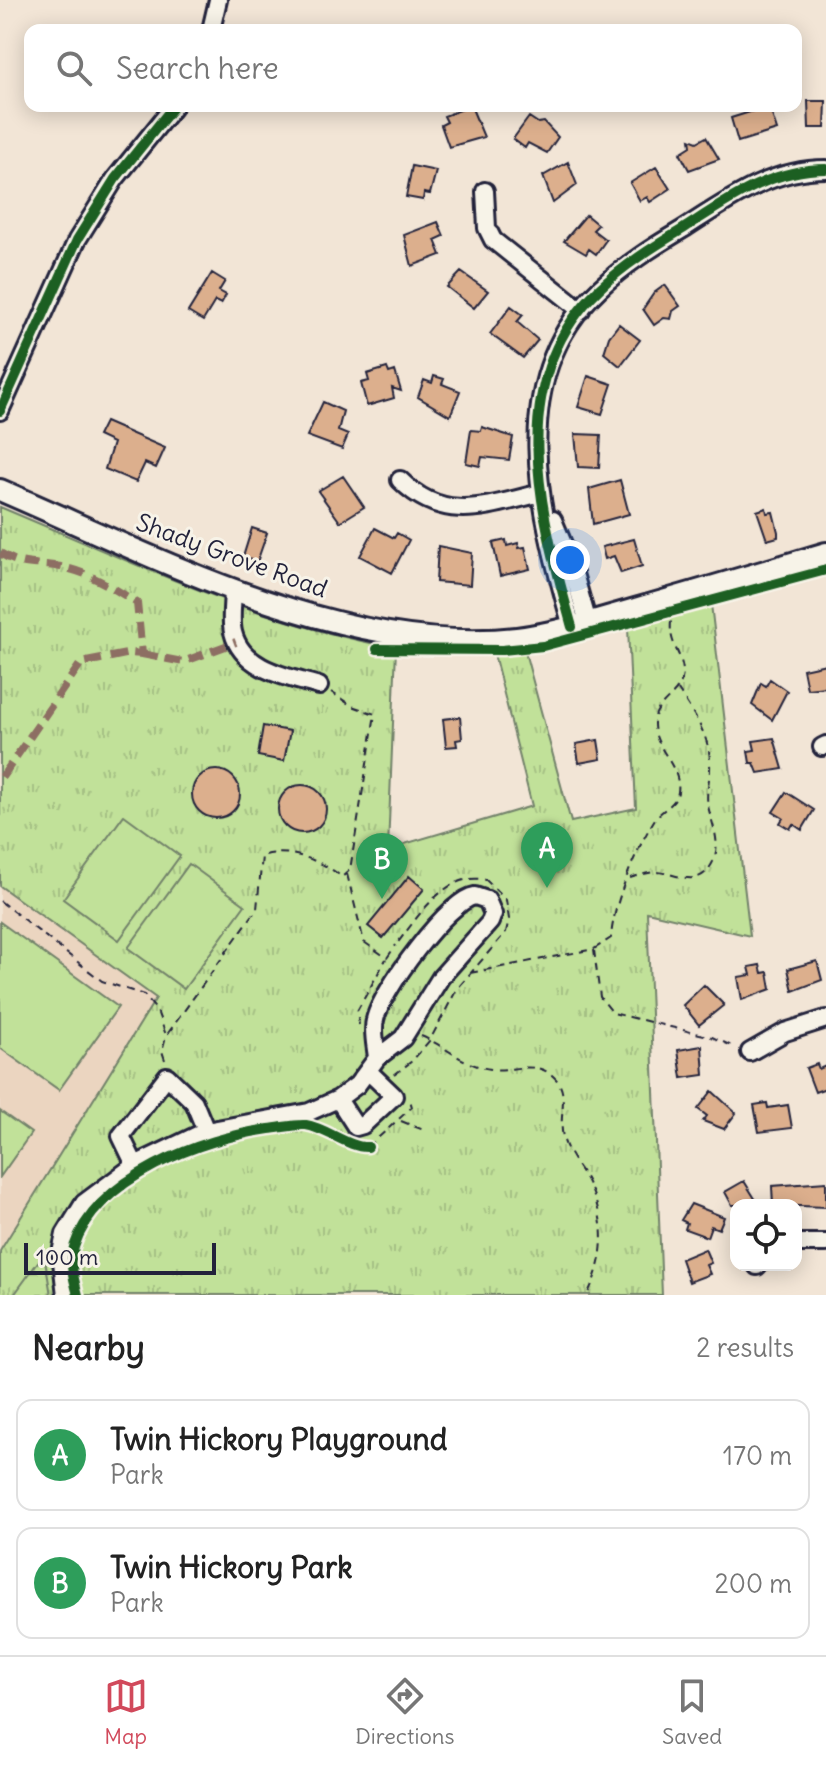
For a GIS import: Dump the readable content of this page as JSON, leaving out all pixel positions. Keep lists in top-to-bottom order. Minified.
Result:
{"streets":{"main road":["Shady Grove Road"]},"scale_bar":"100 m","page":{"search":"Search here","pins":["A","B"],"scale":"100 m","heading":["Nearby","2 results"],"list":[{"mark":"A","name":"Twin Hickory Playground","note":"Park","value":"170 m"},{"mark":"B","name":"Twin Hickory Park","note":"Park","value":"200 m"}],"nav":["Map","Directions","Saved"]}}
